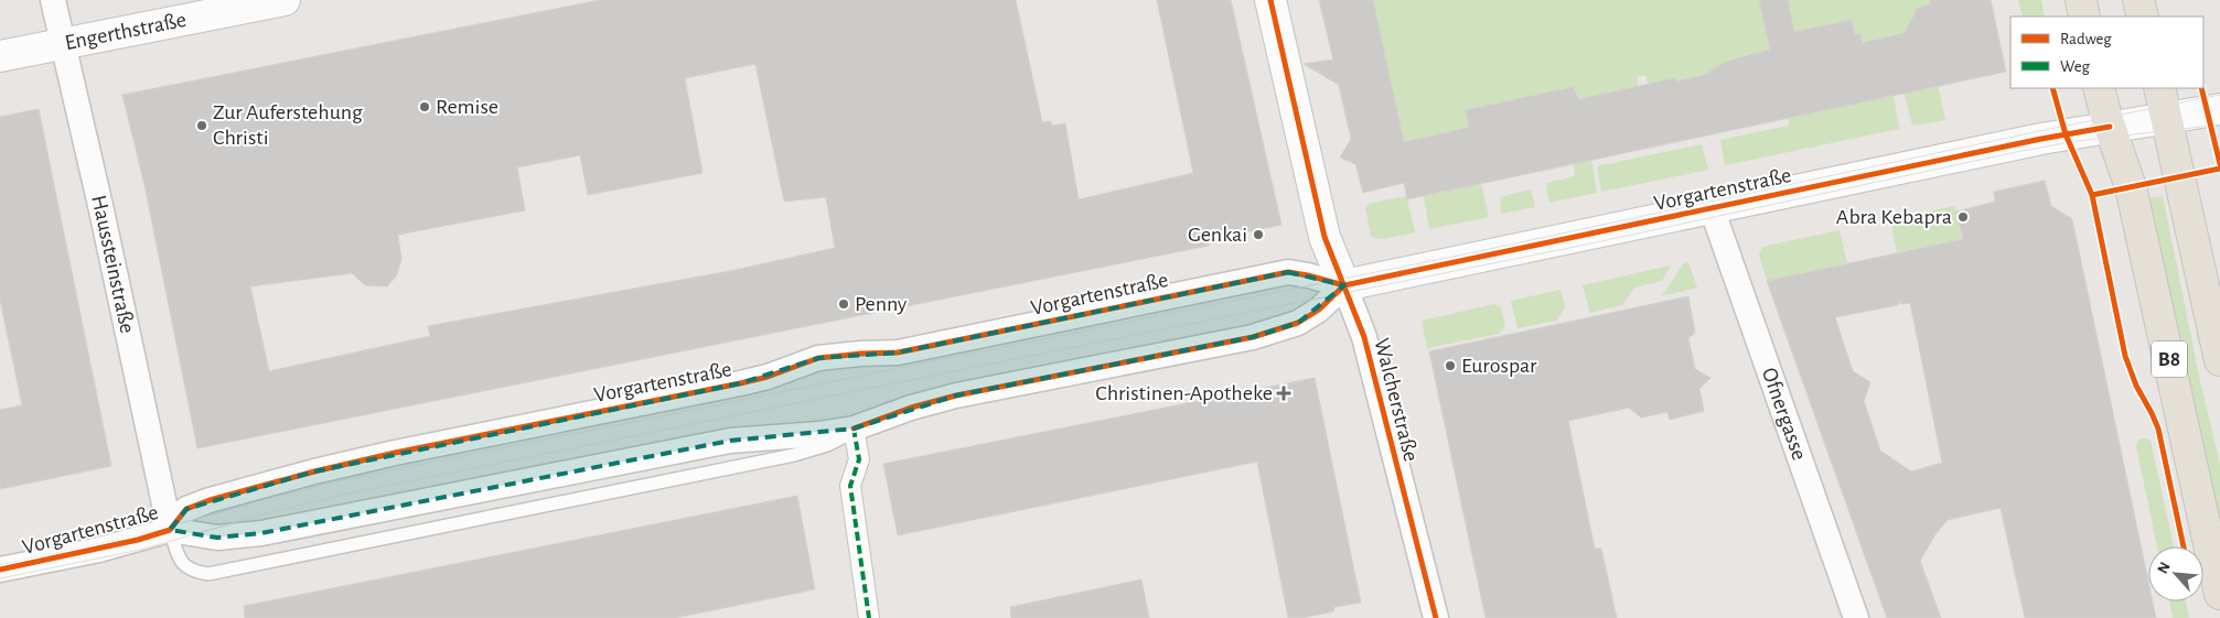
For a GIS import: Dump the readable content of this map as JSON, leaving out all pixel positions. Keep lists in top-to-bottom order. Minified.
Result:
{"streets":{"main road":["B8"],"street":["Engerthstraße","Vorgartenstraße","Haussteinstraße","Walcherstraße","Ofnergasse"]},"crossings":[["Engerthstraße","Haussteinstraße"],["Vorgartenstraße","Haussteinstraße"],["Vorgartenstraße","B8"],["Vorgartenstraße","Walcherstraße"],["Vorgartenstraße","Ofnergasse"]],"places":{"other":["Remise","Zur Auferstehung Christi","Abra Kebapra","Genkai","Penny","Eurospar"],"health":["Christinen-Apotheke"]},"legend":["Radweg","Weg"],"north":"top left"}
